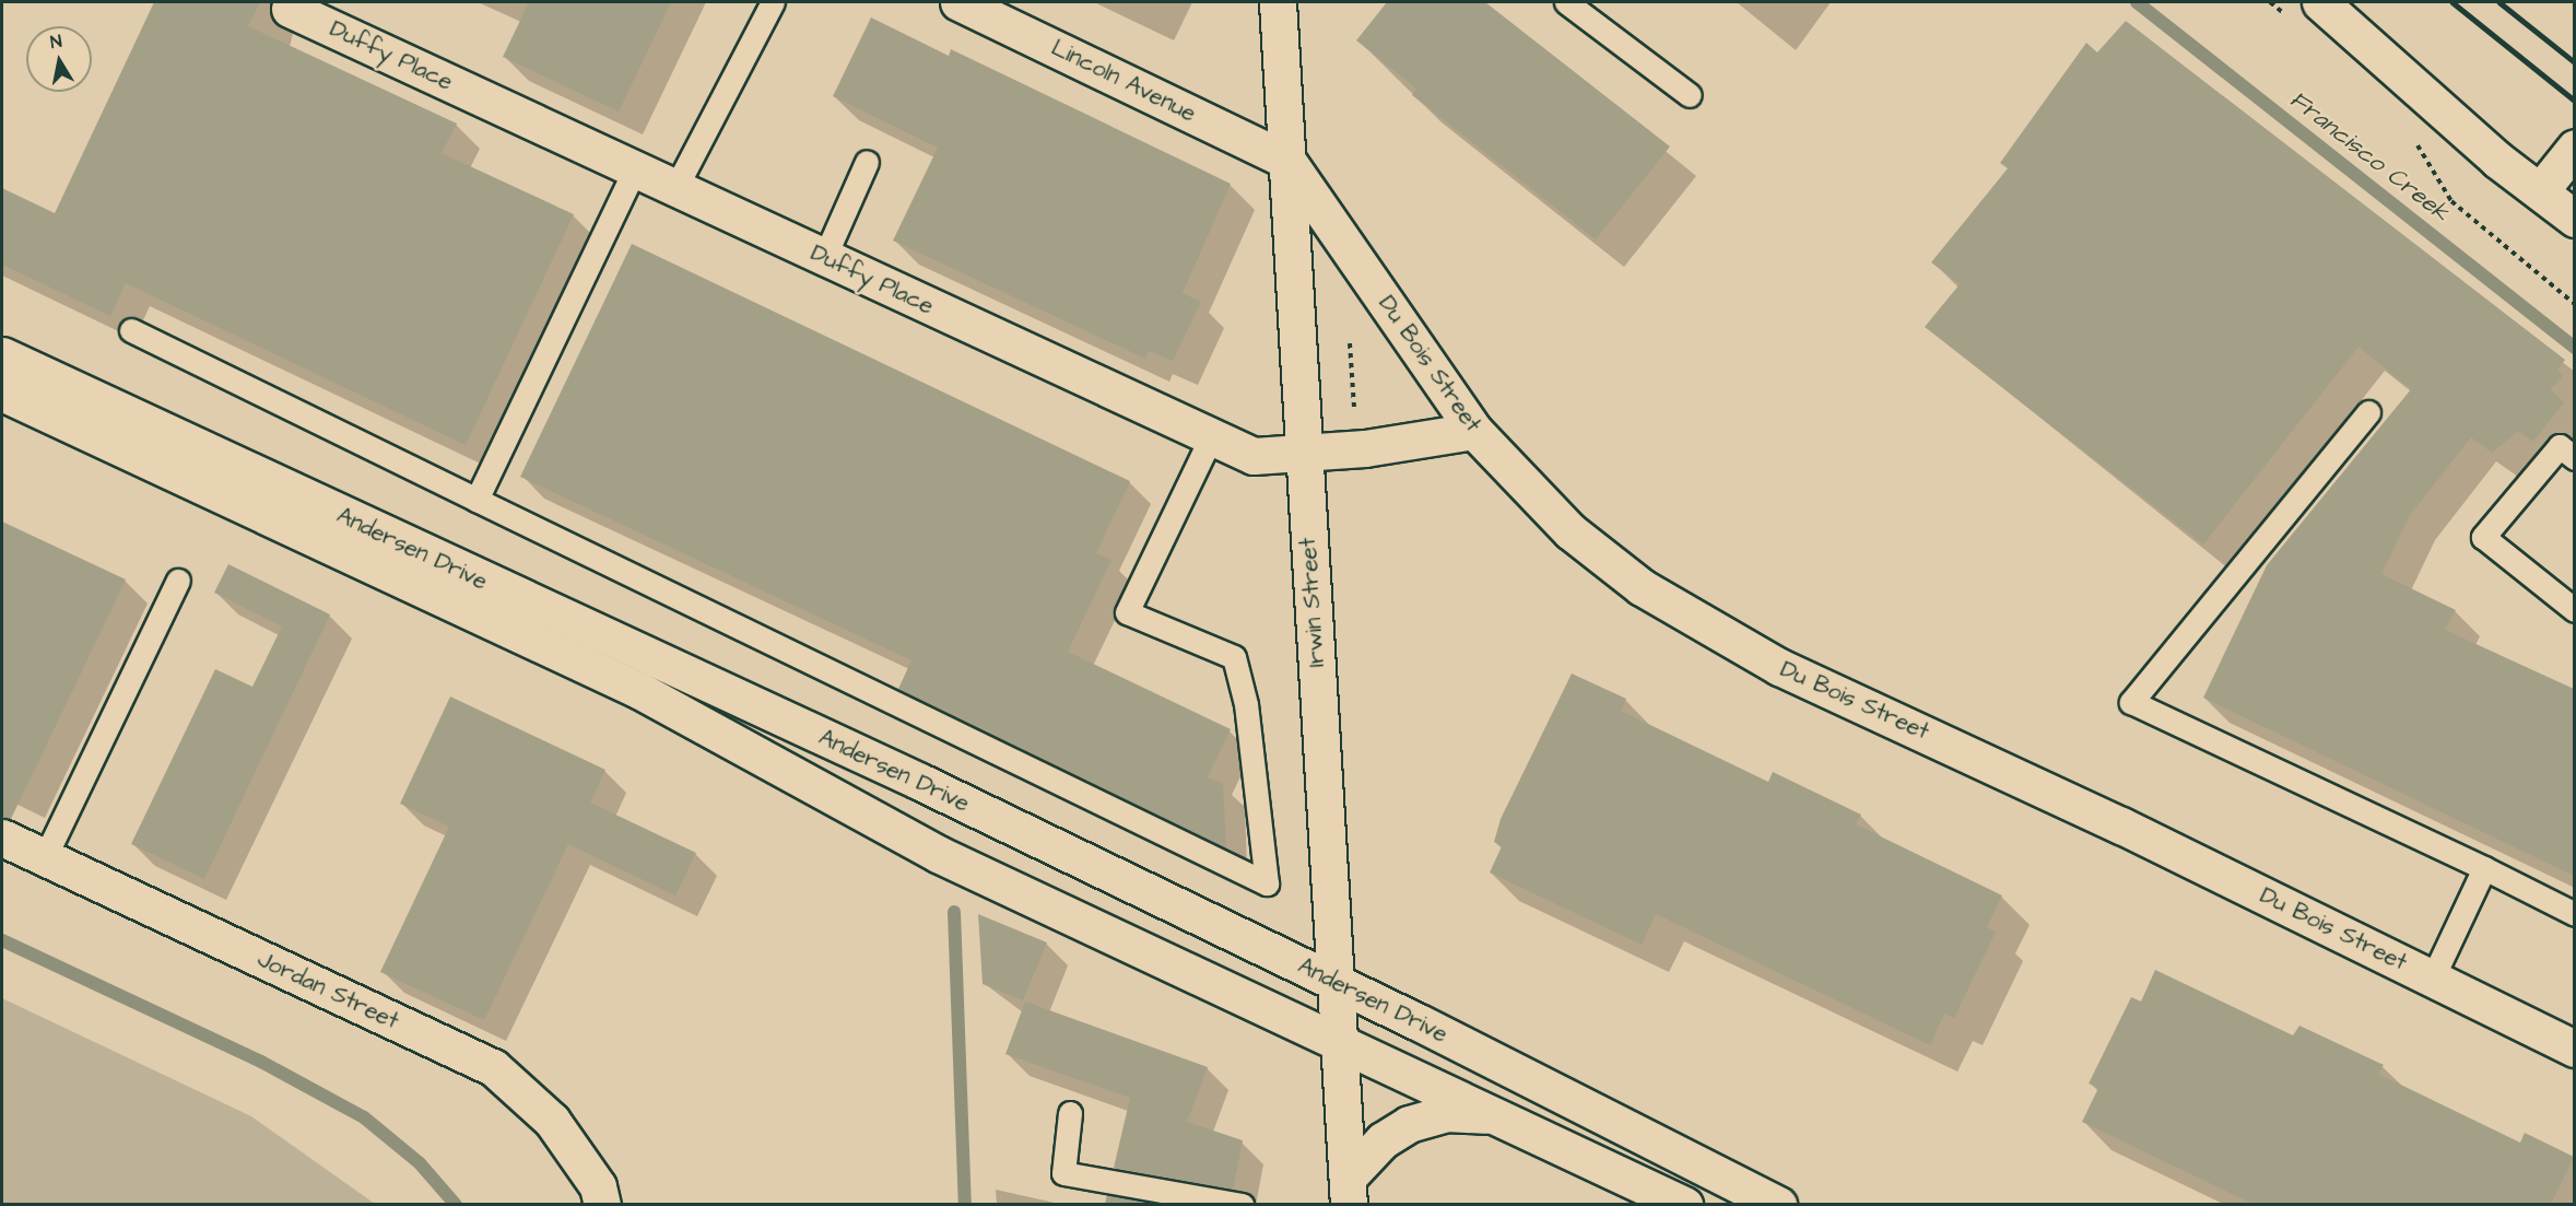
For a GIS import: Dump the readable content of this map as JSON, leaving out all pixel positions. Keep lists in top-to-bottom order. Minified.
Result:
{"streets":{"street":["Duffy Place","Lincoln Avenue","Du Bois Street","Andersen Drive","Irwin Street","Jordan Street"]},"crossings":[["Duffy Place","Du Bois Street"],["Duffy Place","Irwin Street"],["Lincoln Avenue","Du Bois Street"],["Lincoln Avenue","Irwin Street"],["Du Bois Street","Irwin Street"],["Andersen Drive","Irwin Street"]],"water":["Francisco Creek"],"north":"top"}
